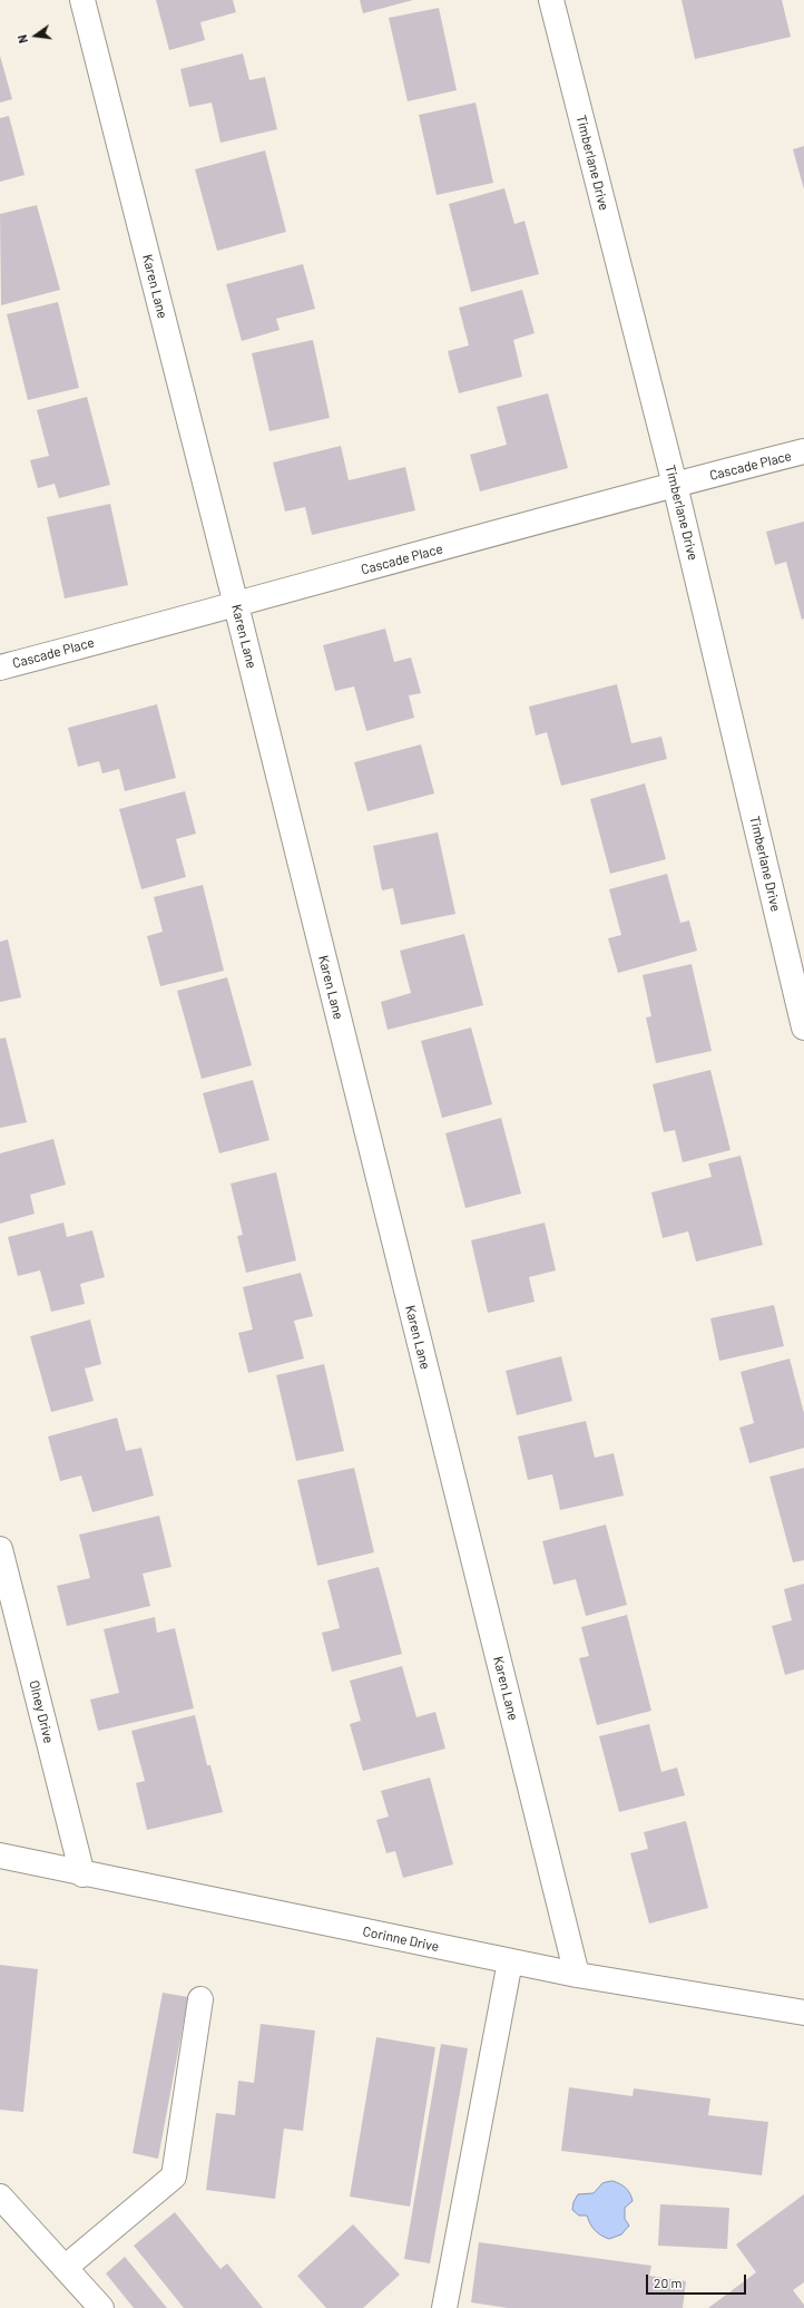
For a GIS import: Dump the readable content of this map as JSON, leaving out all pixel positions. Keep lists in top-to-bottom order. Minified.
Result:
{"streets":{"street":["Timberlane Drive","Karen Lane","Cascade Place","Olney Drive","Corinne Drive"]},"crossings":[["Timberlane Drive","Cascade Place"],["Karen Lane","Cascade Place"],["Karen Lane","Corinne Drive"],["Olney Drive","Corinne Drive"]],"scale_bar":"20 m","north":"left"}
